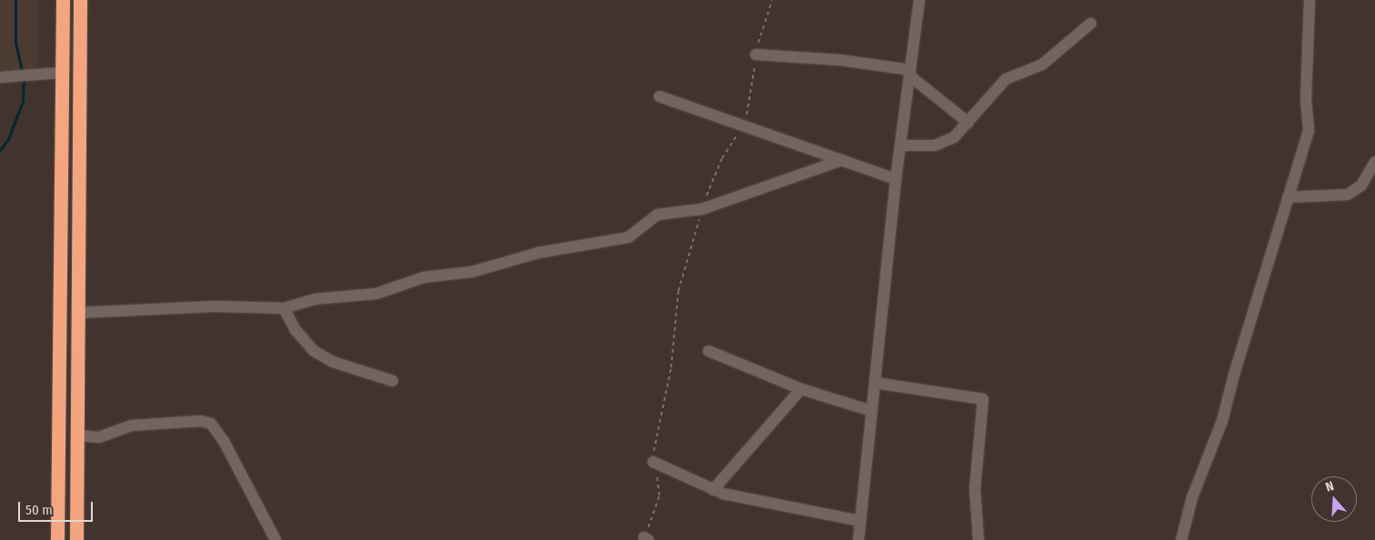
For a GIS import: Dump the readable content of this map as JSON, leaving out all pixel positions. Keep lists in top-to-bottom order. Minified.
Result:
{"scale_bar":"50 m","north":"top"}
